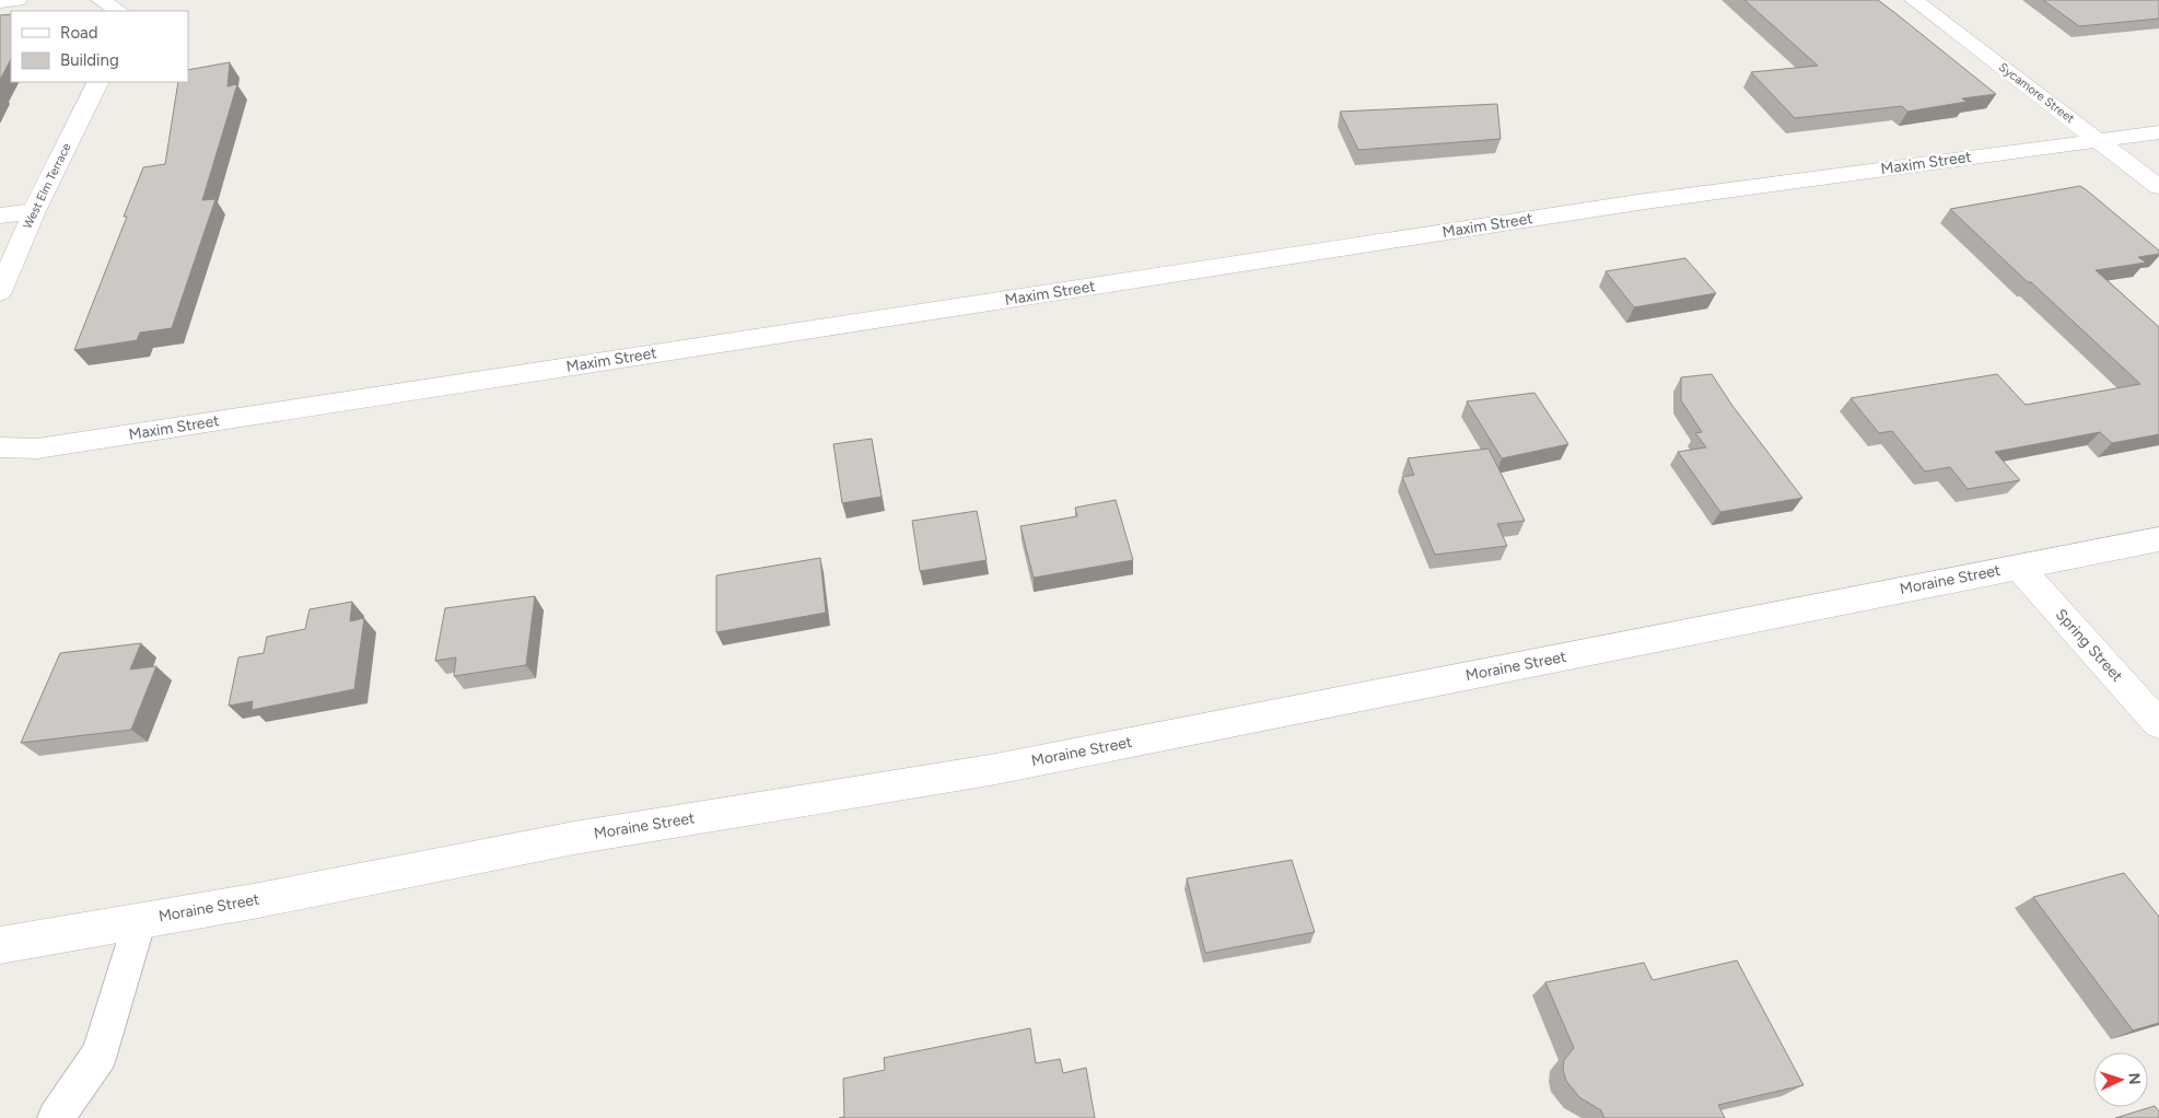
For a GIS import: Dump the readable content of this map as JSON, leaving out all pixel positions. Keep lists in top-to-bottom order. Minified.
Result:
{"streets":{"street":["Sycamore Street","Maxim Street","West Elm Terrace","Moraine Street","Spring Street"]},"crossings":[["Sycamore Street","Maxim Street"],["Moraine Street","Spring Street"]],"legend":["Road","Building"],"north":"right"}
